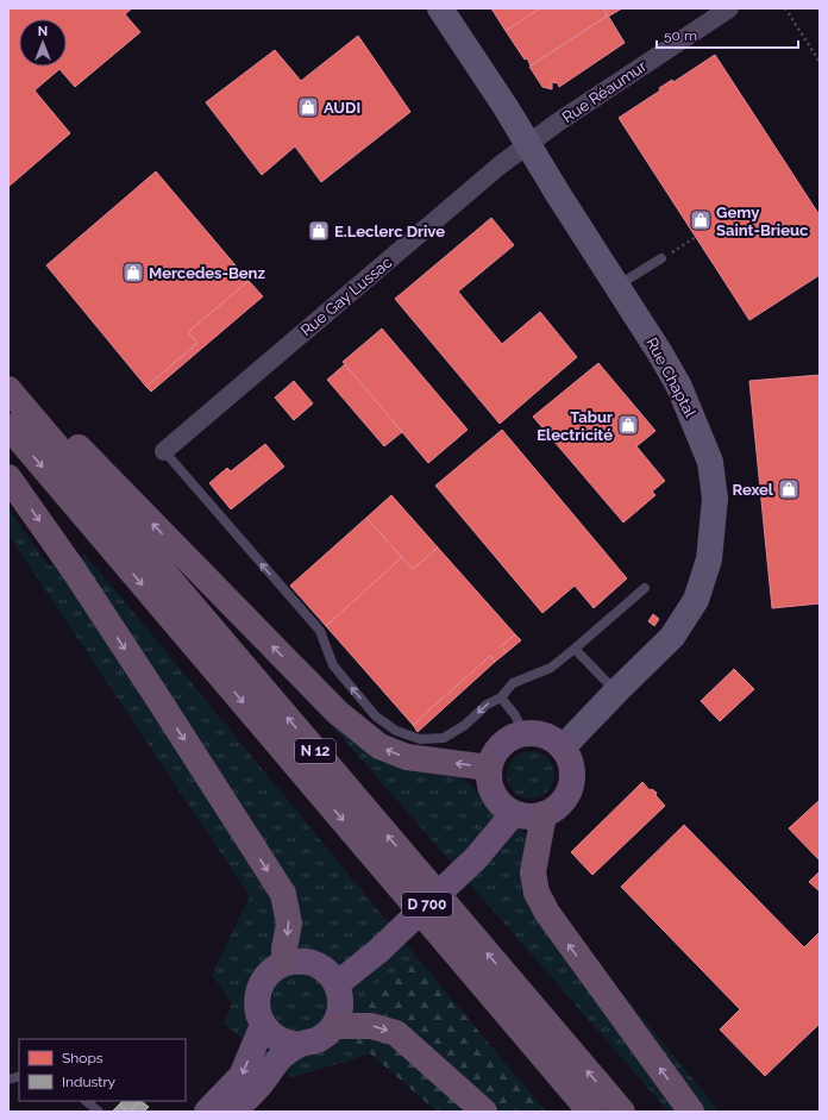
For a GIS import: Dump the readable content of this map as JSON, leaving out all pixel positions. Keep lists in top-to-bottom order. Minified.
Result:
{"streets":{"highway":["N 12"],"main road":["Rue Chaptal","D 700"],"street":["Rue Réaumur","Rue Gay Lussac"]},"crossings":[["Rue Réaumur","Rue Gay Lussac"],["Rue Réaumur","Rue Chaptal"],["Rue Gay Lussac","Rue Chaptal"],["Rue Chaptal","D 700"]],"places":{"shop":["AUDI","Gemy Saint-Brieuc","E.Leclerc Drive","Mercedes-Benz","Tabur Electricité","Rexel"]},"legend":["Shops","Industry"],"scale_bar":"50 m","north":"top"}
